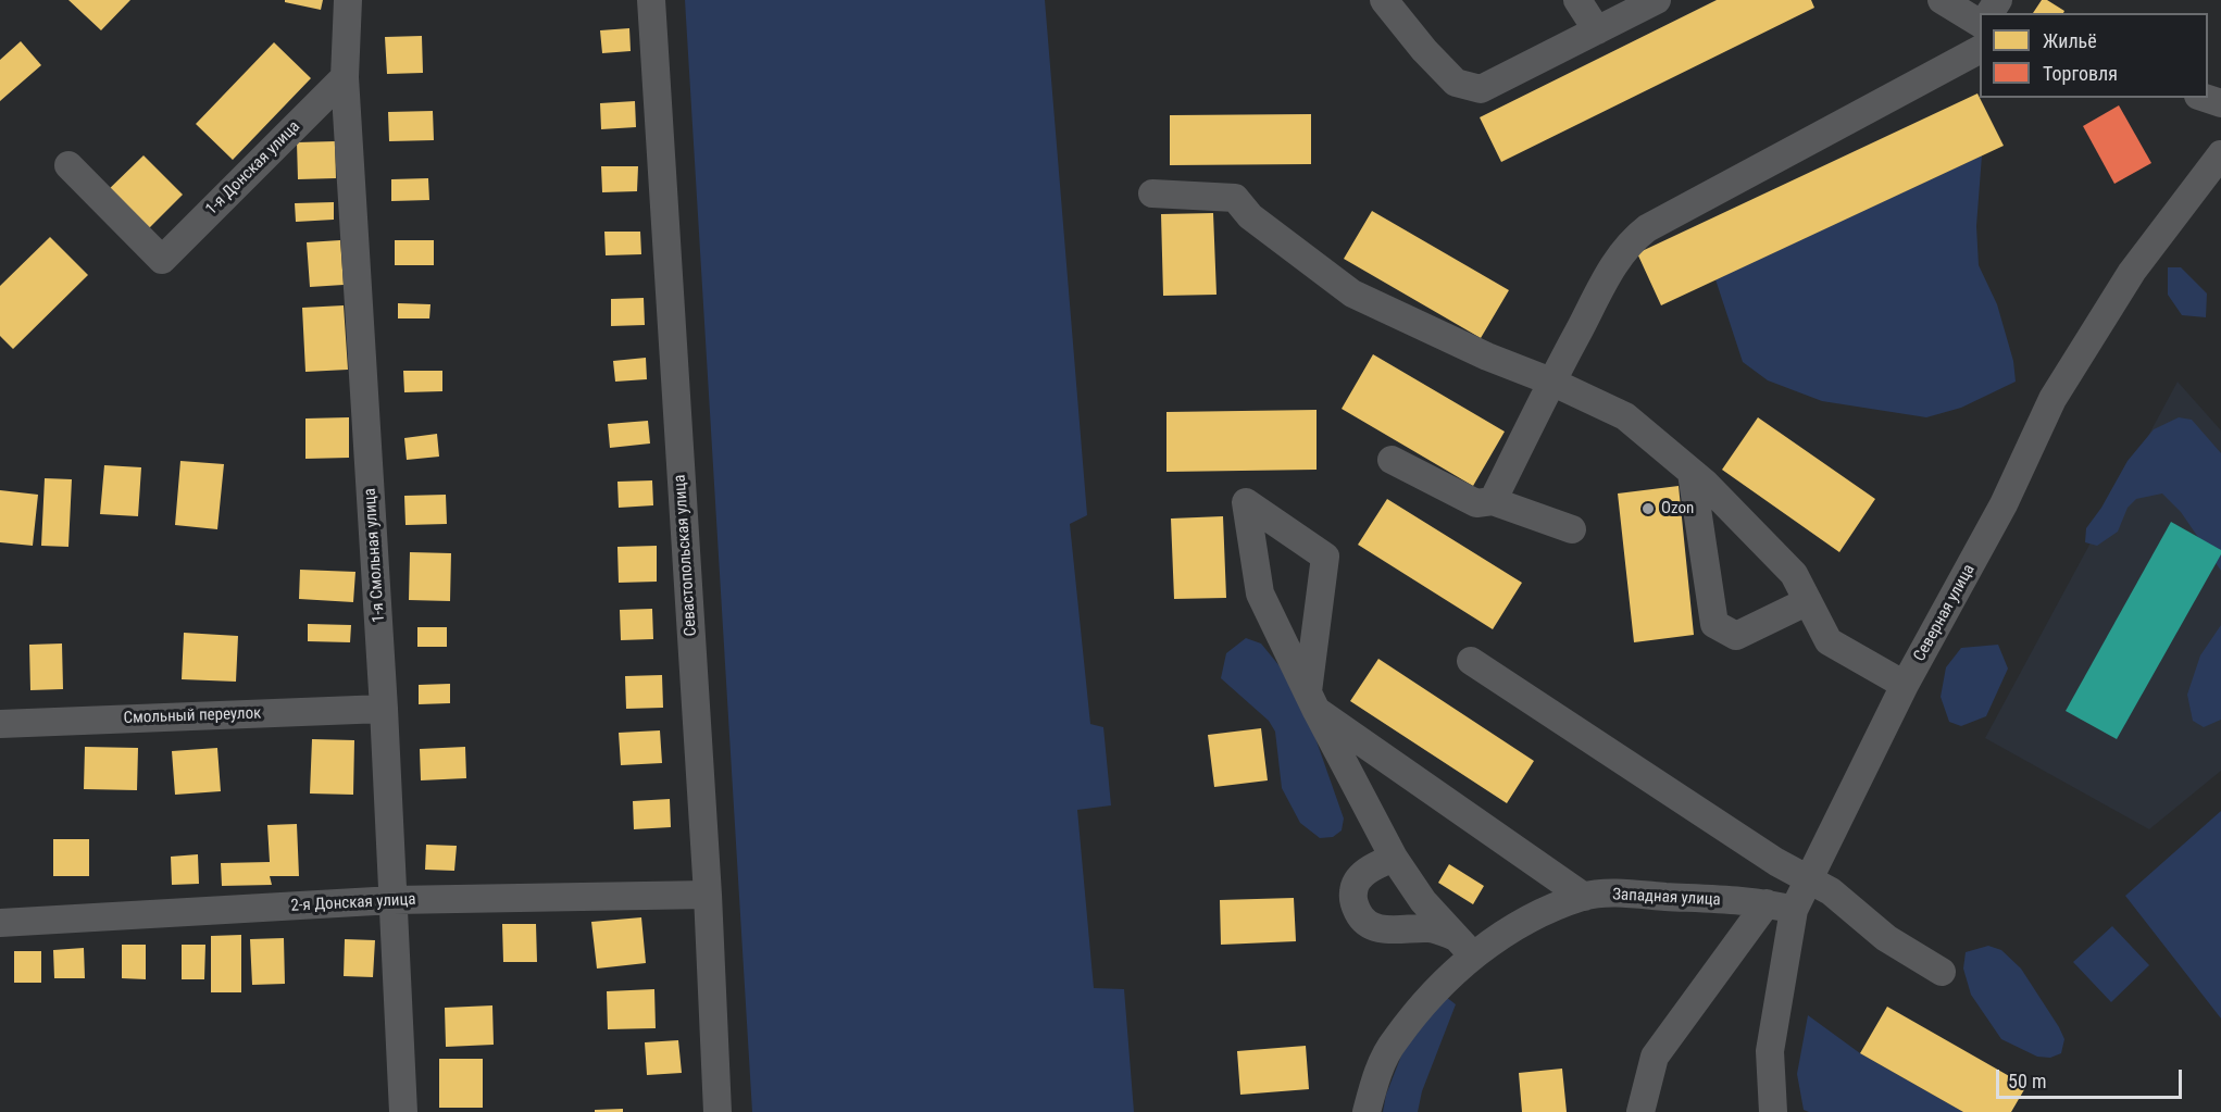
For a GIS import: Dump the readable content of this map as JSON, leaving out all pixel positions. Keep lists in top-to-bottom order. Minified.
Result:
{"streets":{"street":["1-я Донская улица","1-я Смольная улица","Севастопольская улица","Северная улица","Смольный переулок","Западная улица","2-я Донская улица"]},"crossings":[["1-я Донская улица","1-я Смольная улица"],["1-я Смольная улица","Смольный переулок"],["1-я Смольная улица","2-я Донская улица"],["Севастопольская улица","2-я Донская улица"],["Северная улица","Западная улица"]],"places":["Ozon"],"legend":["Жильё","Торговля"],"scale_bar":"50 m"}
